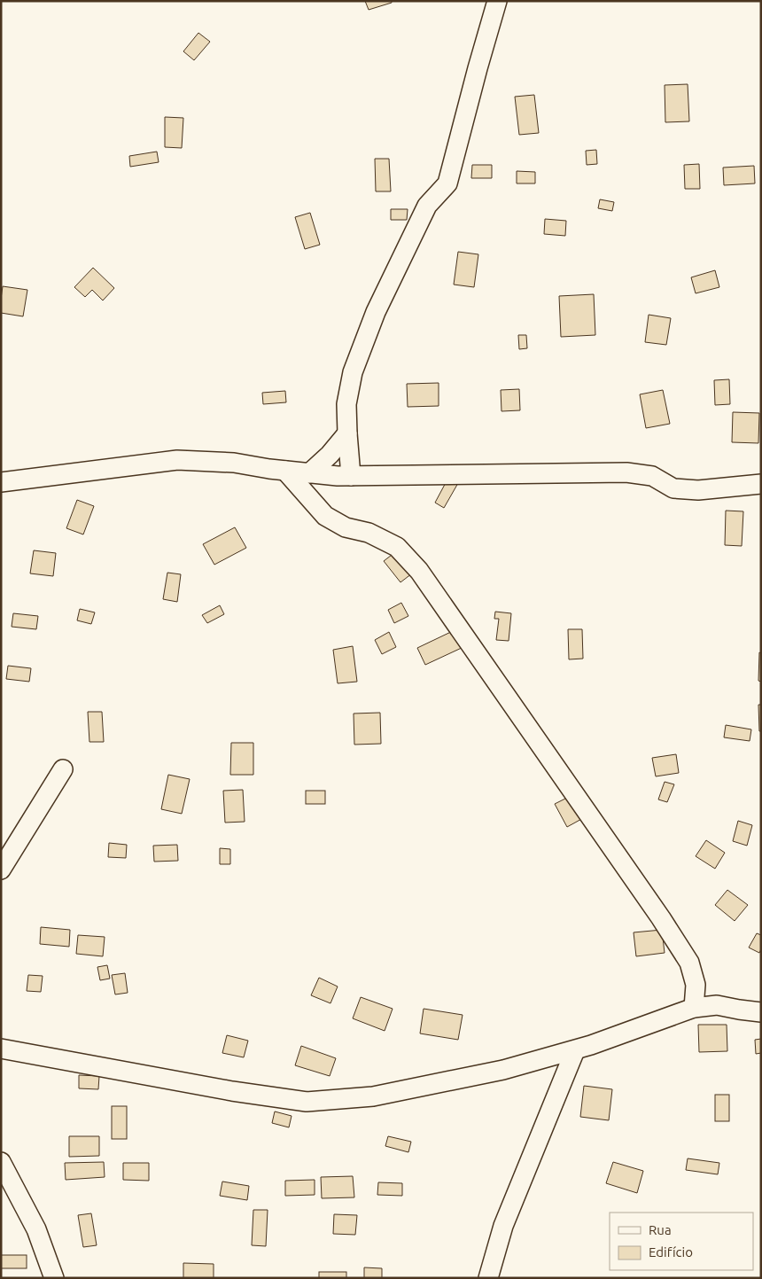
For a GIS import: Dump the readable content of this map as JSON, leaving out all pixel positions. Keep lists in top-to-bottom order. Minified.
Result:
{"legend":["Rua","Edifício"]}
